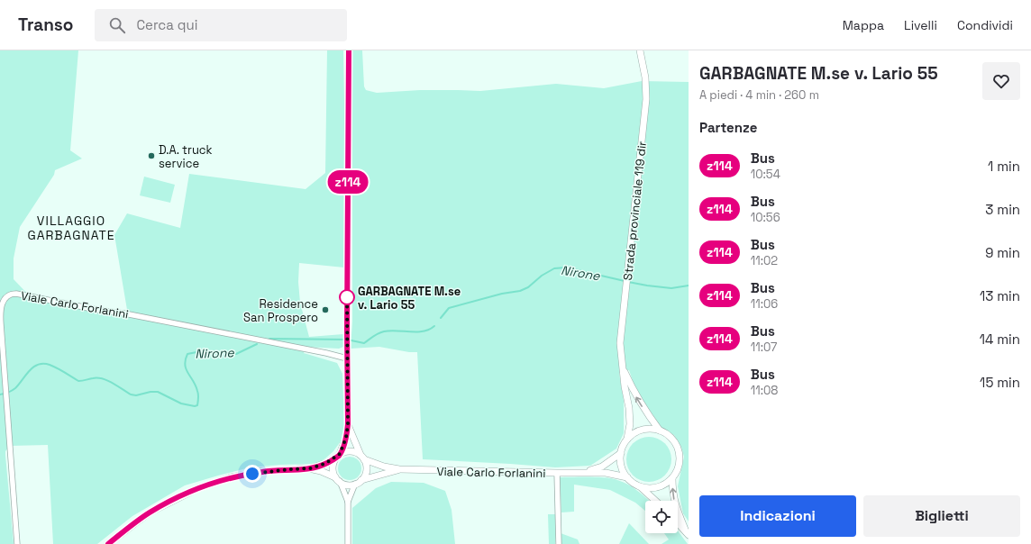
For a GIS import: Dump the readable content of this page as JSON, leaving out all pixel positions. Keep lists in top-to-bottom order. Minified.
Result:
{"streets":{"street":["Strada provinciale 119 dir","Viale Carlo Forlanini"]},"crossings":[["Strada provinciale 119 dir","Viale Carlo Forlanini"]],"districts":["VILLAGGIO GARBAGNATE"],"water":["Nirone"],"places":["D.A. truck service","GARBAGNATE M.se v. Lario 55","Residence San Prospero"],"lines":["bus line z114"],"page":{"header":"Transo","search":"Cerca qui","nav":["Mappa","Livelli","Condividi"],"on_map":"z114","heading":[["GARBAGNATE M.se v. Lario 55","A piedi · 4 min · 260 m"],"Partenze"],"list":[{"mark":"z114","name":"Bus","note":"10:54","value":"1 min"},{"mark":"z114","name":"Bus","note":"10:56","value":"3 min"},{"mark":"z114","name":"Bus","note":"11:02","value":"9 min"},{"mark":"z114","name":"Bus","note":"11:06","value":"13 min"},{"mark":"z114","name":"Bus","note":"11:07","value":"14 min"},{"mark":"z114","name":"Bus","note":"11:08","value":"15 min"}],"buttons":["Indicazioni","Biglietti"]}}
